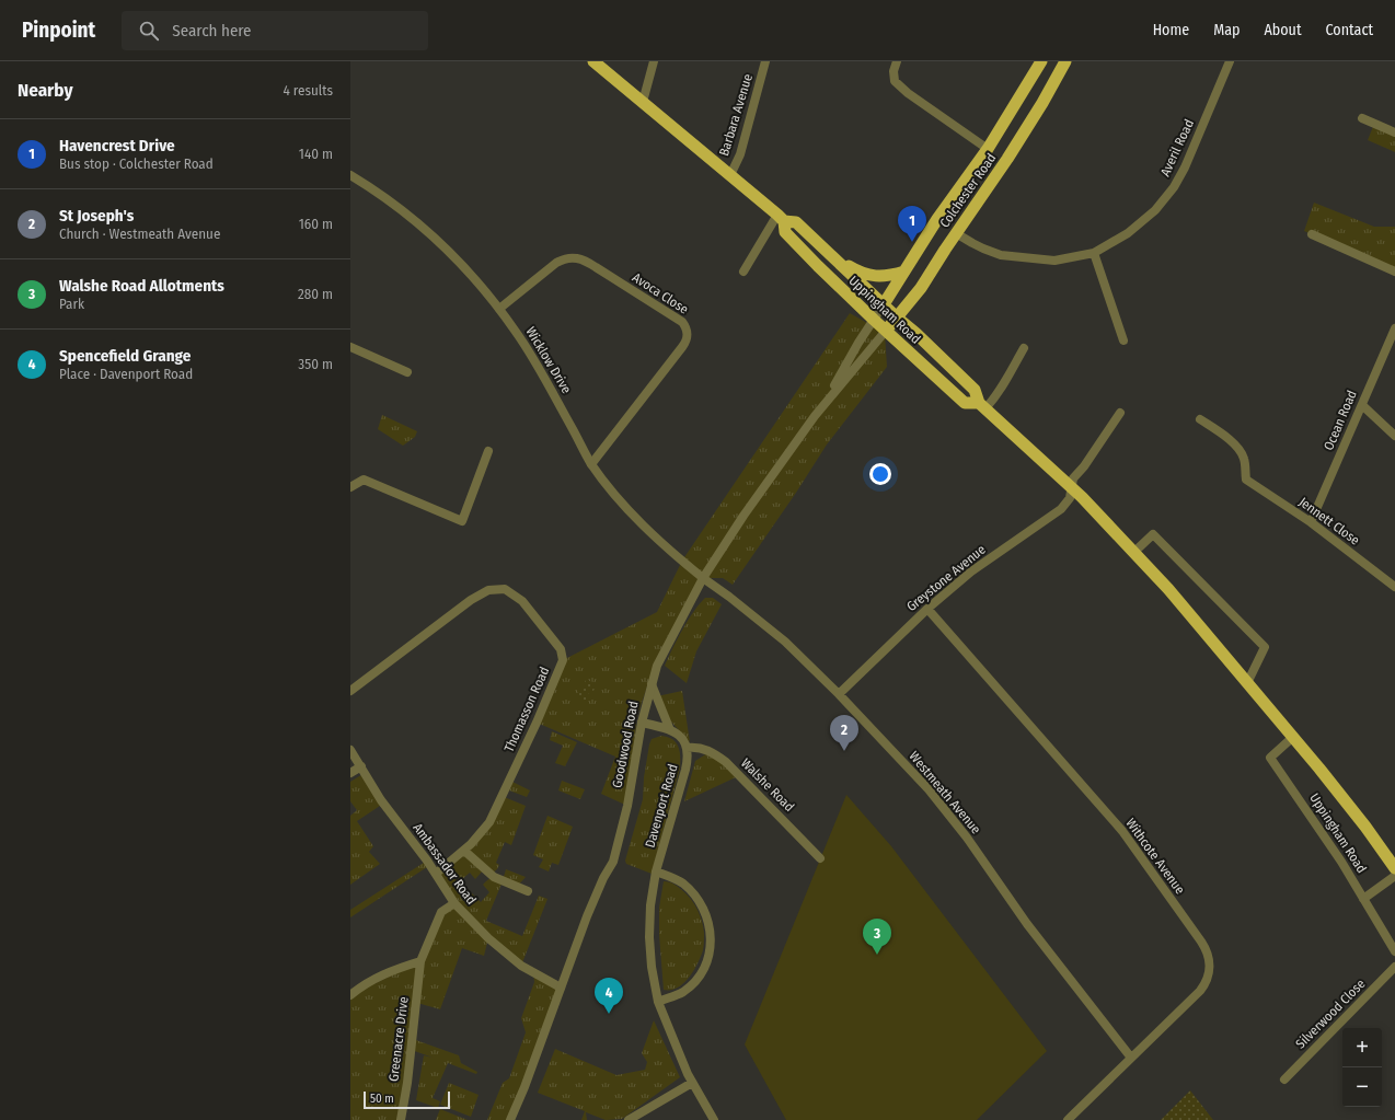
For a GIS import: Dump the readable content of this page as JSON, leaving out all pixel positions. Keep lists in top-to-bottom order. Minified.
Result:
{"streets":{"highway":["Colchester Road","Uppingham Road"],"street":["Barbara Avenue","Averil Road","Avoca Close","Wicklow Drive","Ocean Road","Jennett Close","Greystone Avenue","Thomasson Road","Goodwood Road","Walshe Road","Westmeath Avenue","Davenport Road","Withcote Avenue","Ambassador Road","Silverwood Close","Greenacre Drive"]},"crossings":[["Barbara Avenue","Uppingham Road"],["Averil Road","Colchester Road"],["Colchester Road","Uppingham Road"],["Colchester Road","Goodwood Road"],["Avoca Close","Wicklow Drive"],["Uppingham Road","Greystone Avenue"],["Uppingham Road","Goodwood Road"],["Wicklow Drive","Goodwood Road"],["Wicklow Drive","Westmeath Avenue"],["Ocean Road","Jennett Close"],["Greystone Avenue","Westmeath Avenue"],["Greystone Avenue","Withcote Avenue"],["Thomasson Road","Ambassador Road"],["Goodwood Road","Westmeath Avenue"],["Goodwood Road","Ambassador Road"],["Walshe Road","Davenport Road"],["Westmeath Avenue","Withcote Avenue"],["Ambassador Road","Greenacre Drive"]],"scale_bar":"50 m","page":{"header":"Pinpoint","search":"Search here","nav":["Home","Map","About","Contact"],"heading":["Nearby","4 results"],"list":[{"mark":"1","name":"Havencrest Drive","note":"Bus stop · Colchester Road","value":"140 m"},{"mark":"2","name":"St Joseph's","note":"Church · Westmeath Avenue","value":"160 m"},{"mark":"3","name":"Walshe Road Allotments","note":"Park","value":"280 m"},{"mark":"4","name":"Spencefield Grange","note":"Place · Davenport Road","value":"350 m"}],"pins":["1","2","3","4"],"map_buttons":["+","−"],"scale":"50 m"}}
